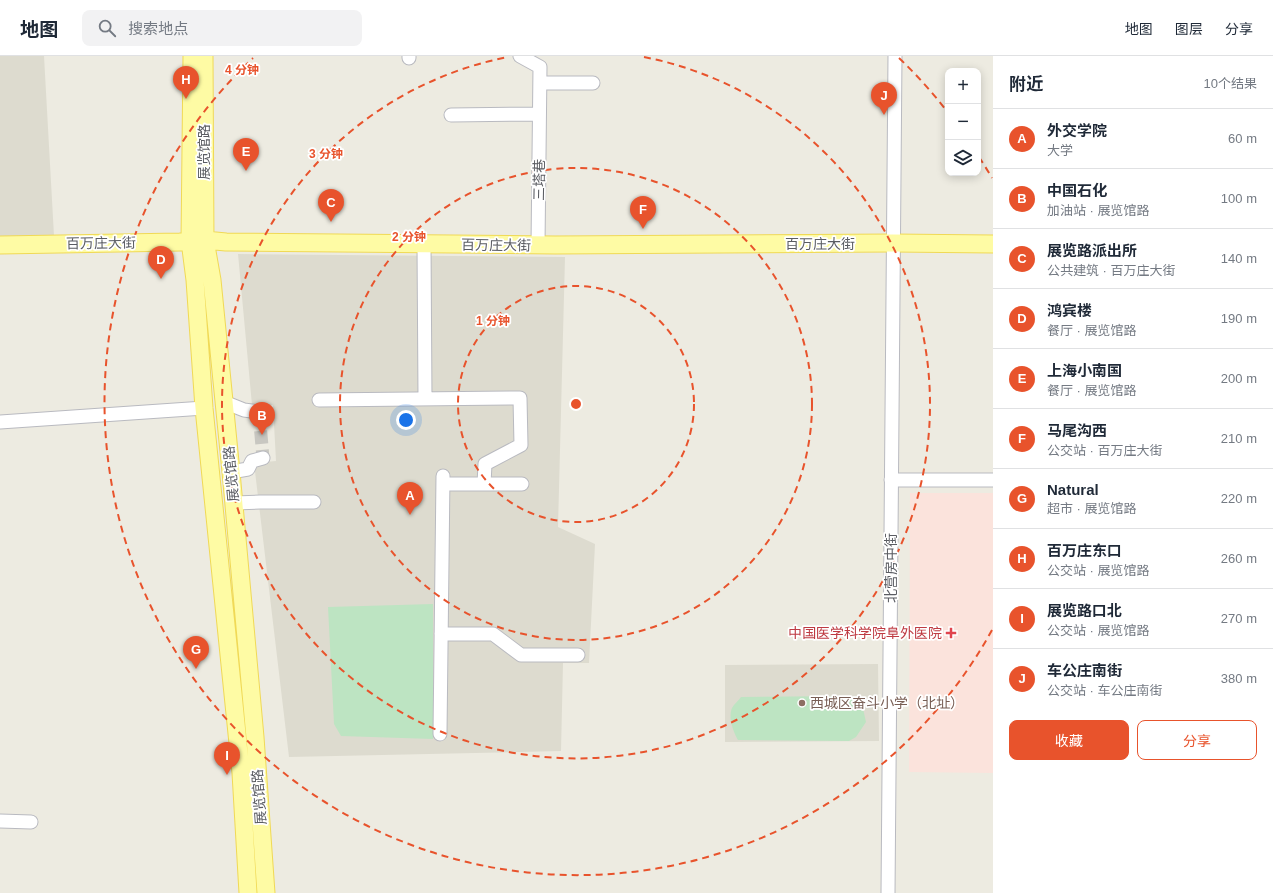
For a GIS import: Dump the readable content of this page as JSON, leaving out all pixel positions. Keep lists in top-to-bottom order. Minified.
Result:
{"streets":{"main road":["展览馆路","百万庄大街"],"street":["三塔巷","北营房中街"]},"crossings":[["展览馆路","百万庄大街"],["三塔巷","百万庄大街"],["百万庄大街","北营房中街"]],"places":{"health":["中国医学科学院阜外医院"],"other":["西城区奋斗小学（北址）"]},"page":{"header":"地图","search":"搜索地点","nav":["地图","图层","分享"],"heading":["附近","10个结果"],"pins":["H","J","E","C","F","D","B","A","G","I"],"map_buttons":["+","−"],"list":[{"mark":"A","name":"外交学院","note":"大学","value":"60 m"},{"mark":"B","name":"中国石化","note":"加油站 · 展览馆路","value":"100 m"},{"mark":"C","name":"展览路派出所","note":"公共建筑 · 百万庄大街","value":"140 m"},{"mark":"D","name":"鸿宾楼","note":"餐厅 · 展览馆路","value":"190 m"},{"mark":"E","name":"上海小南国","note":"餐厅 · 展览馆路","value":"200 m"},{"mark":"F","name":"马尾沟西","note":"公交站 · 百万庄大街","value":"210 m"},{"mark":"G","name":"Natural","note":"超市 · 展览馆路","value":"220 m"},{"mark":"H","name":"百万庄东口","note":"公交站 · 展览馆路","value":"260 m"},{"mark":"I","name":"展览路口北","note":"公交站 · 展览馆路","value":"270 m"},{"mark":"J","name":"车公庄南街","note":"公交站 · 车公庄南街","value":"380 m"}],"buttons":["收藏","分享"]},"rings":["4 分钟","3 分钟","2 分钟","1 分钟"]}
